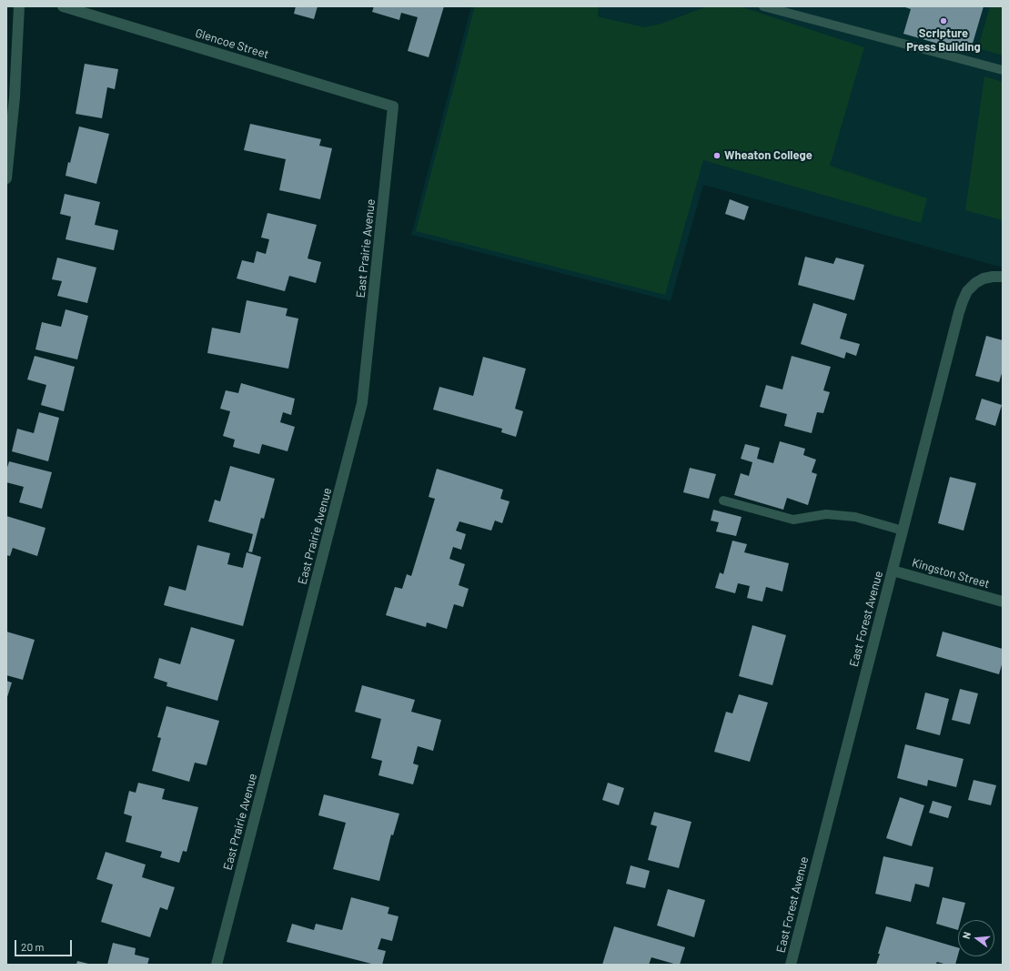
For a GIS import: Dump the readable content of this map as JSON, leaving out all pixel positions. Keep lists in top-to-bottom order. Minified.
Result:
{"streets":{"street":["Glencoe Street","East Prairie Avenue","Kingston Street","East Forest Avenue"]},"crossings":[["Glencoe Street","East Prairie Avenue"],["Kingston Street","East Forest Avenue"]],"places":["Scripture Press Building","Wheaton College"],"scale_bar":"20 m","north":"left"}
